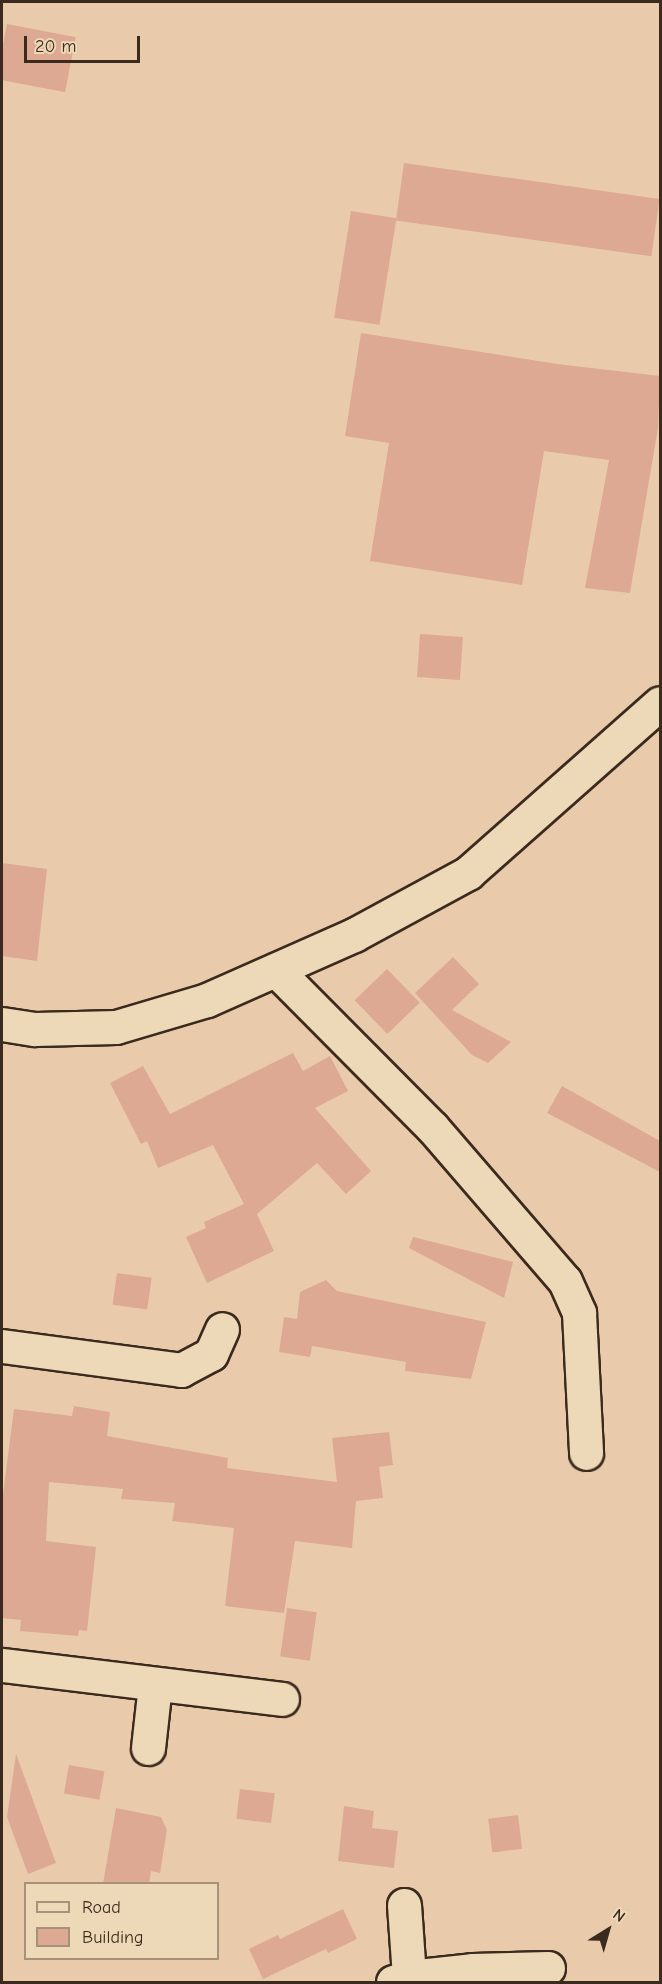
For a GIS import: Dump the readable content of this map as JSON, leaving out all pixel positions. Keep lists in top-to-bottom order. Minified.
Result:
{"legend":["Road","Building"],"scale_bar":"20 m","north":"top right"}
